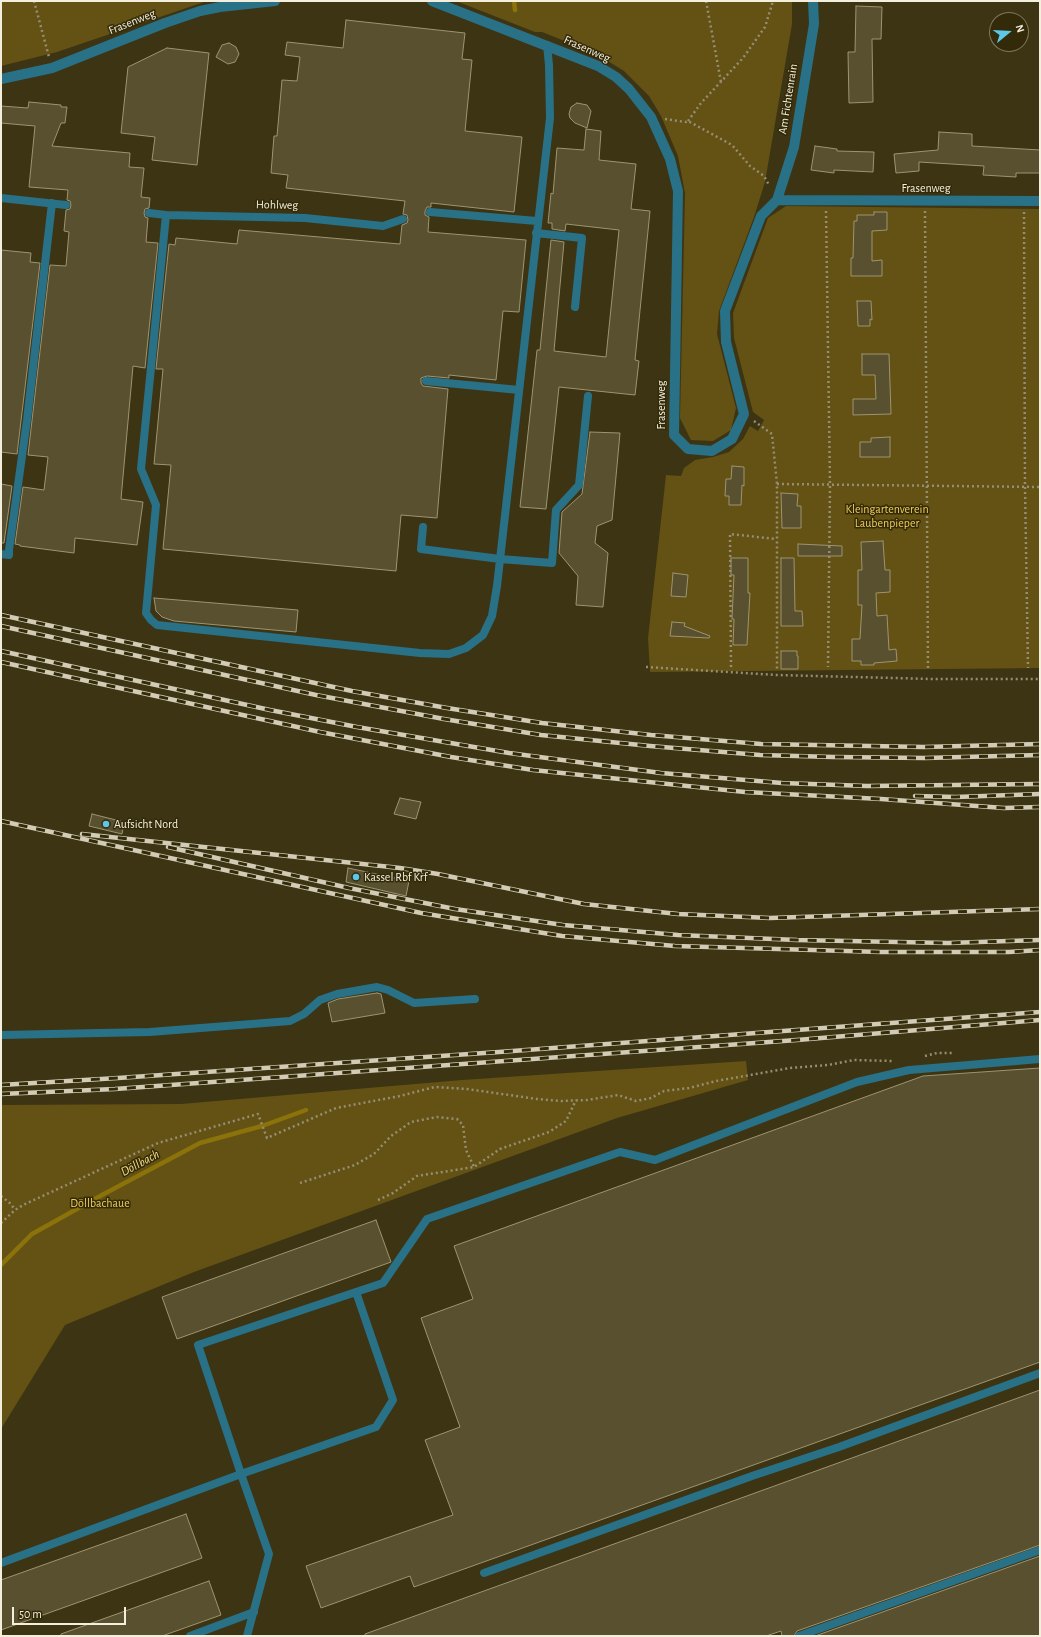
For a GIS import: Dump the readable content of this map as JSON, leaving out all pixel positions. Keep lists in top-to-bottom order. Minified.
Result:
{"streets":{"street":["Frasenweg","Am Fichtenrain"],"lane":["Hohlweg"]},"crossings":[["Frasenweg","Am Fichtenrain"]],"water":["Döllbach"],"parks":["Kleingartenverein Laubenpieper","Döllbachaue"],"places":["Aufsicht Nord","Kassel Rbf Krf"],"scale_bar":"50 m","north":"right"}
